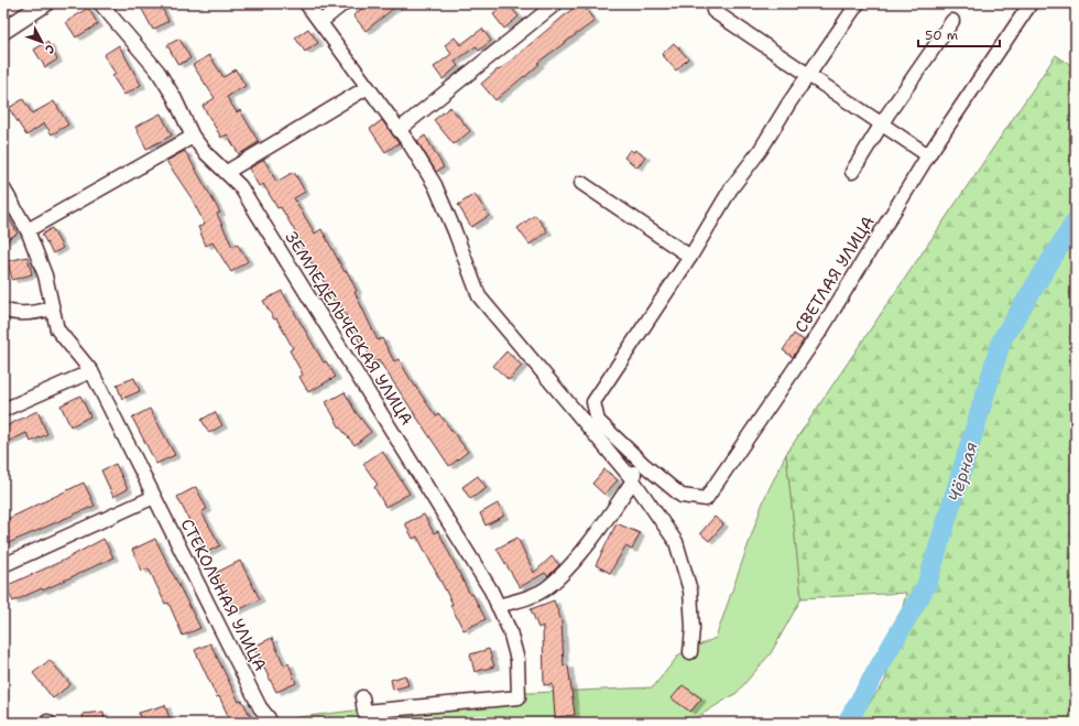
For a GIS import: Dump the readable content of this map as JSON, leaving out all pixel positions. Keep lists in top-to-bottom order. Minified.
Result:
{"streets":{"street":["СВЕТЛАЯ УЛИЦА","ЗЕМЛЕДЕЛЬЧЕСКАЯ УЛИЦА","СТЕКОЛЬНАЯ УЛИЦА"]},"water":["Чёрная"],"scale_bar":"50 m","north":"bottom right"}
